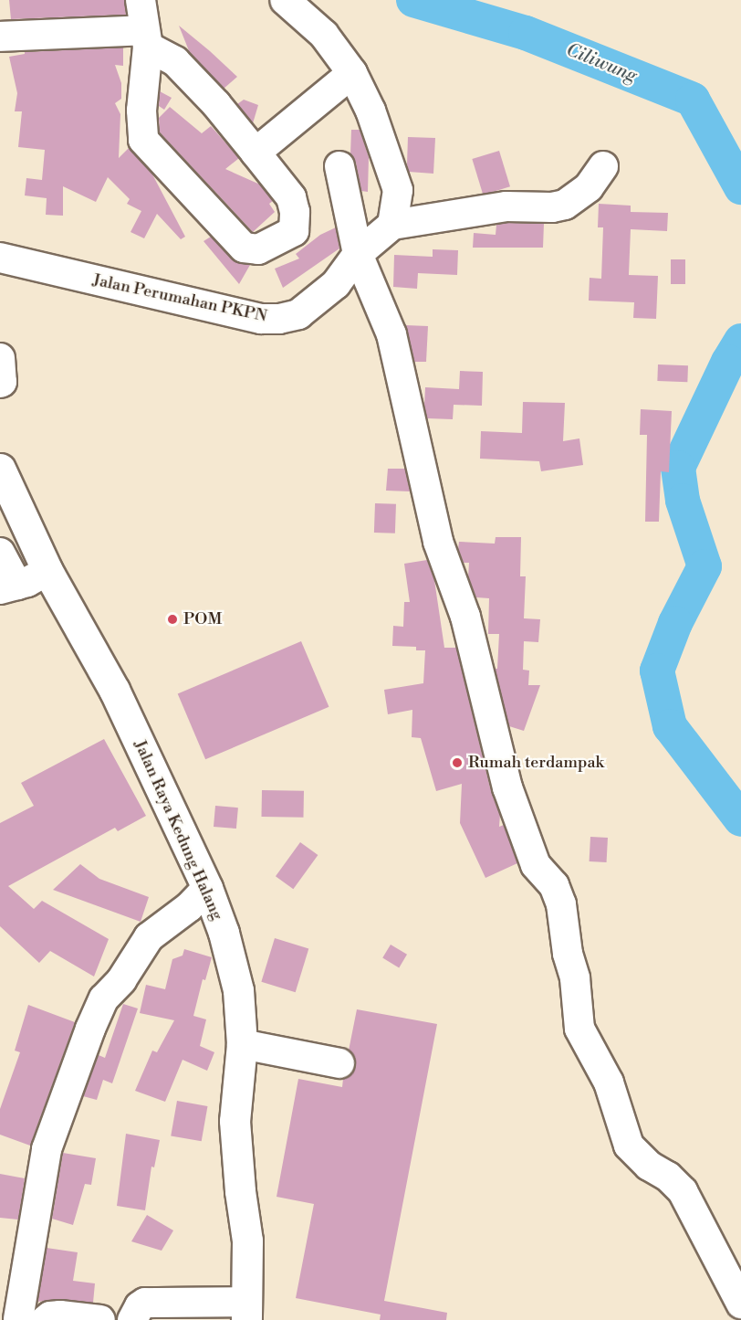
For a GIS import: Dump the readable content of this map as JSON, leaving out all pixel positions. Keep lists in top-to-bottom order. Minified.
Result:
{"streets":{"main road":["Jalan Raya Kedung Halang"],"street":["Jalan Perumahan PKPN"]},"water":["Ciliwung"],"places":["POM","Rumah terdampak"]}
